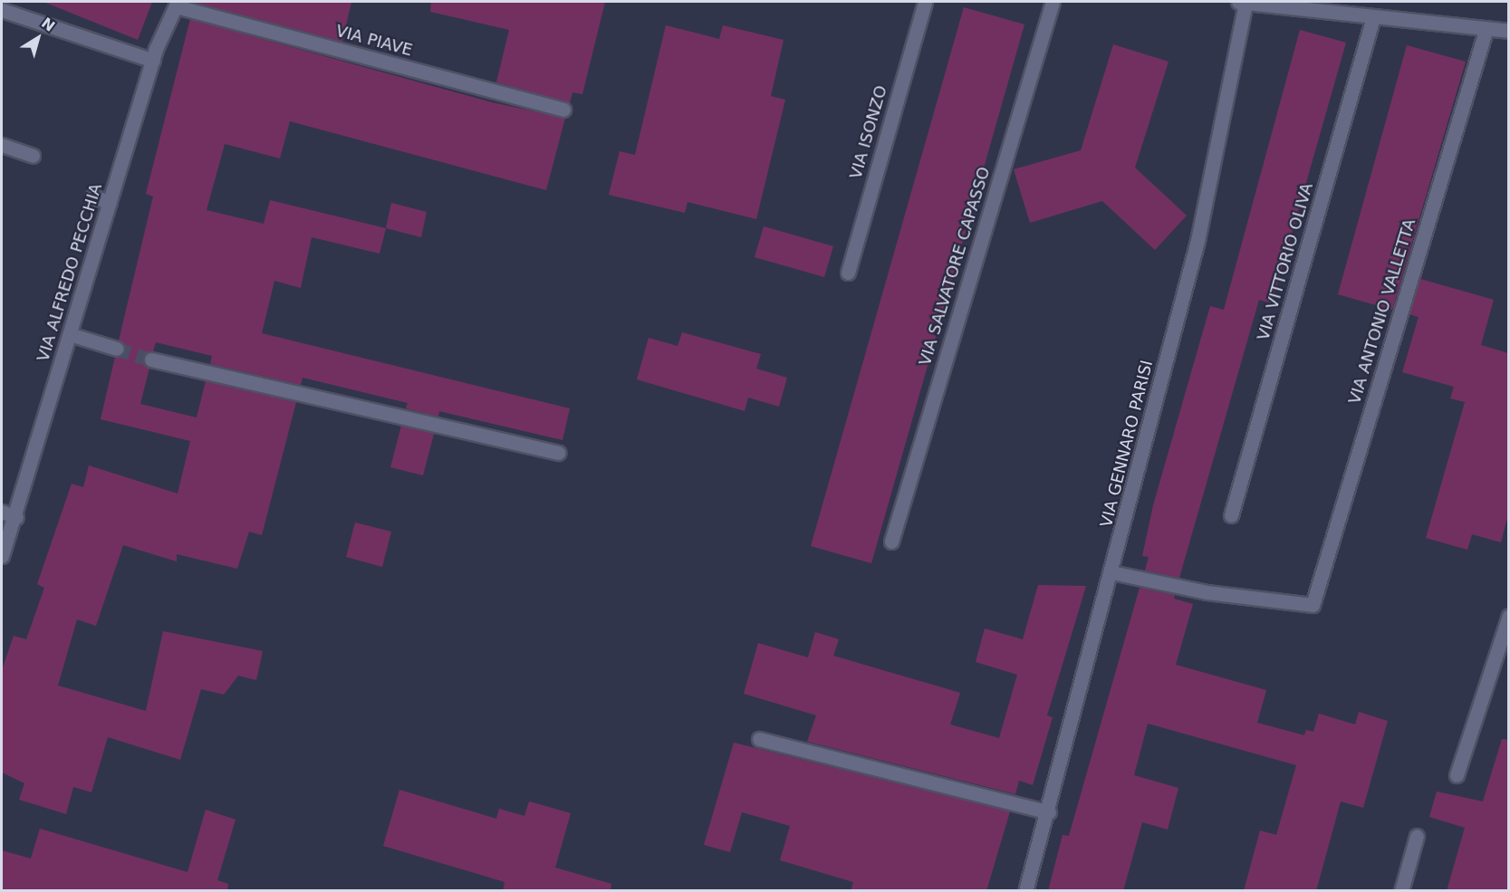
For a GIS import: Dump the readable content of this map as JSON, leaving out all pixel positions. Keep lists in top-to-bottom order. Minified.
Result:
{"streets":{"street":["VIA PIAVE","VIA ISONZO","VIA VITTORIO OLIVA","VIA SALVATORE CAPASSO","VIA ALFREDO PECCHIA","VIA ANTONIO VALLETTA","VIA GENNARO PARISI"]},"crossings":[["VIA PIAVE","VIA ALFREDO PECCHIA"],["VIA ANTONIO VALLETTA","VIA GENNARO PARISI"]],"north":"top right"}
